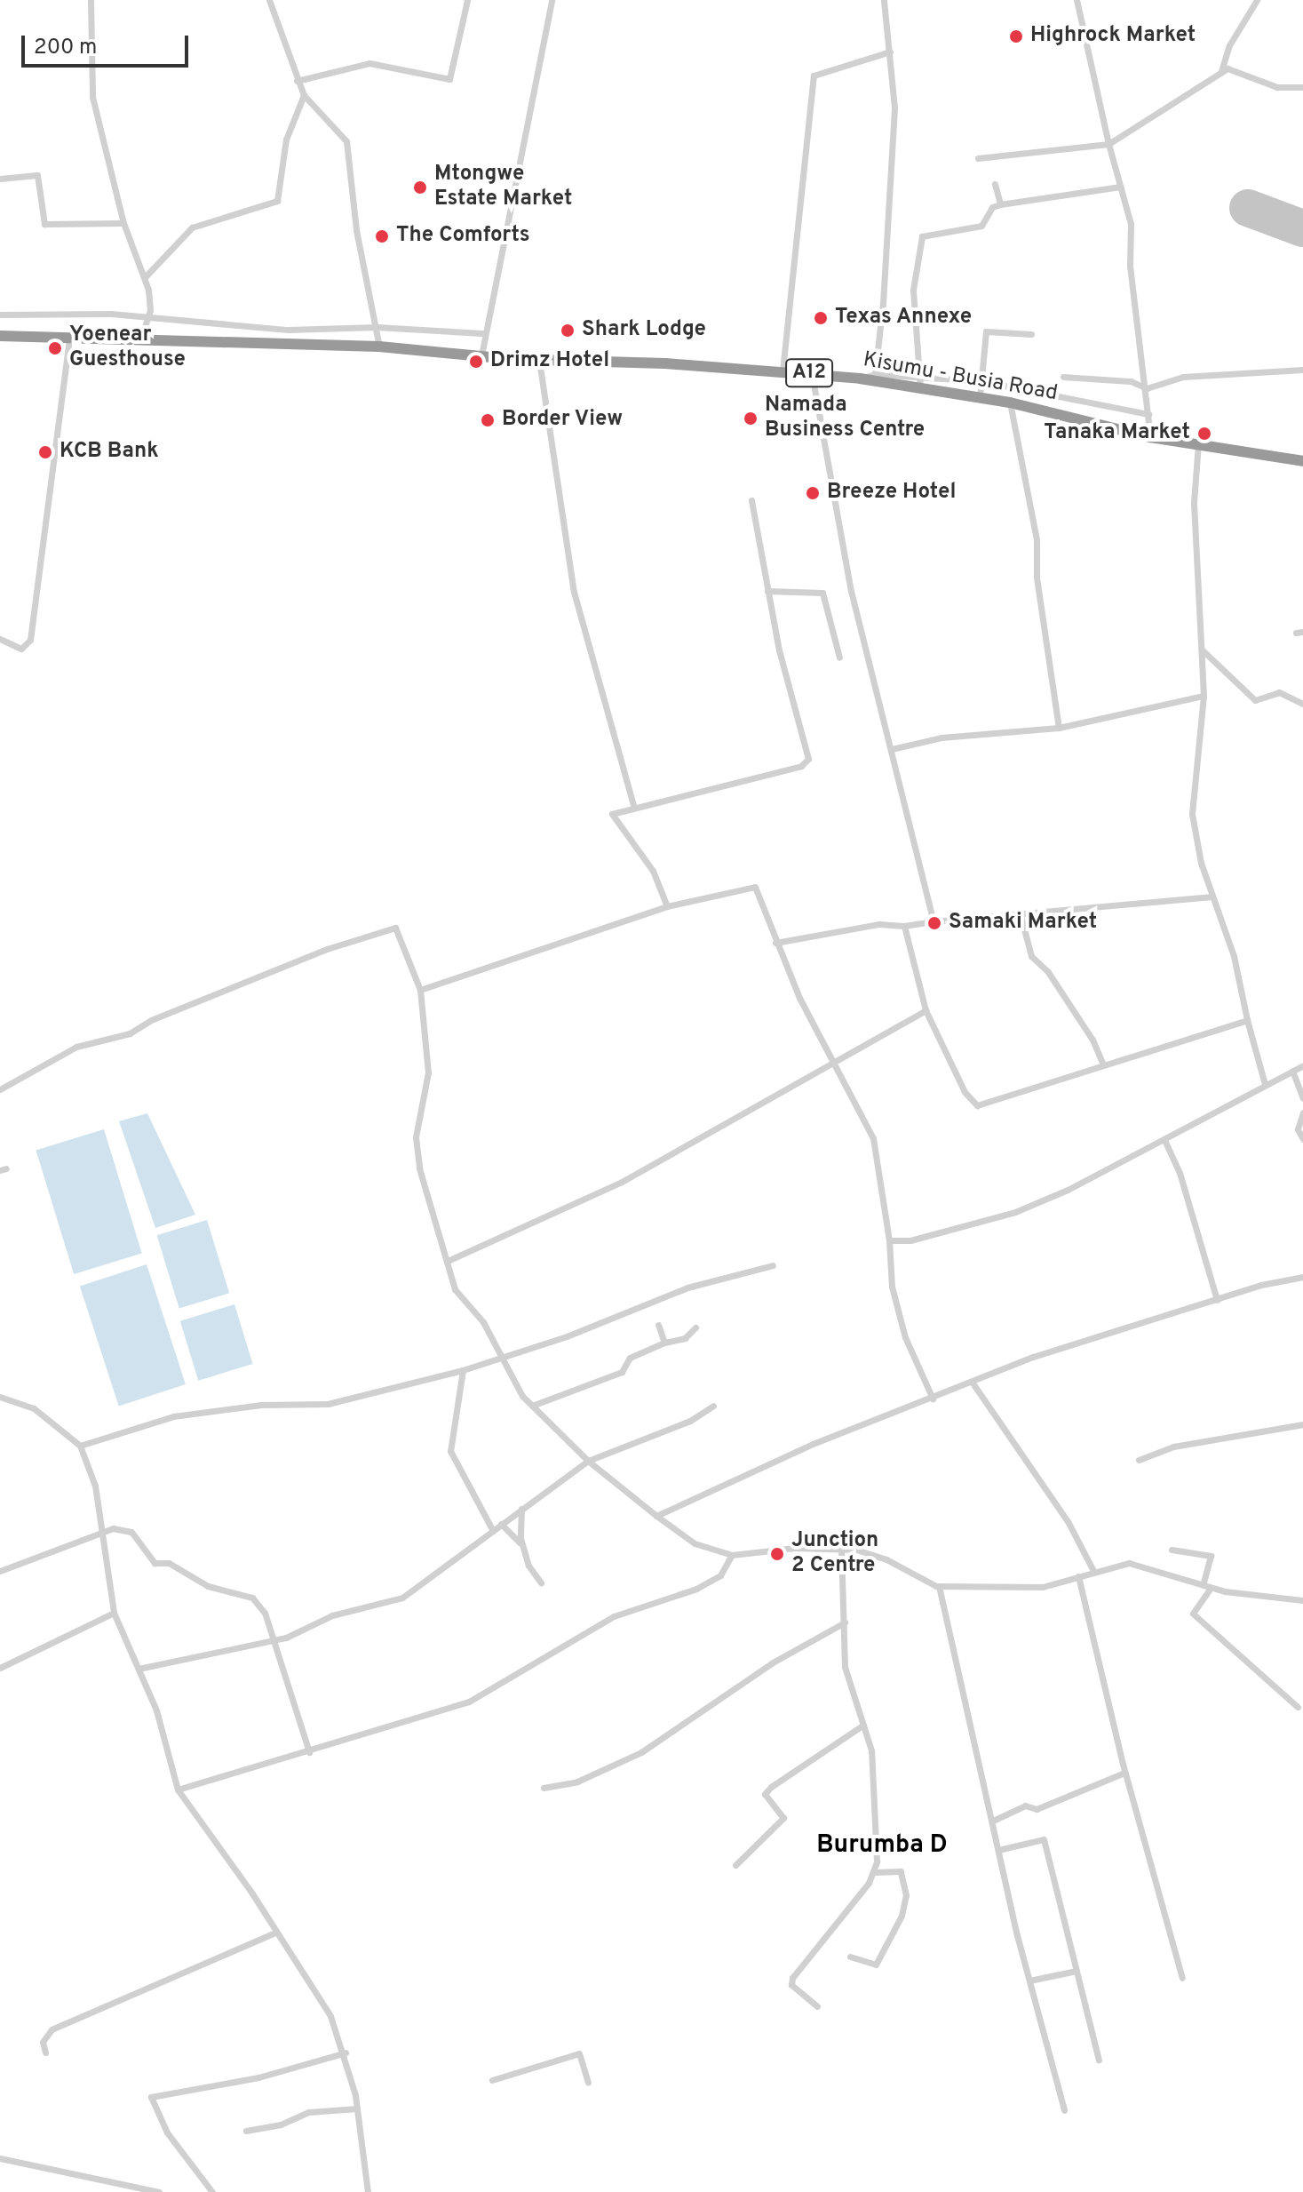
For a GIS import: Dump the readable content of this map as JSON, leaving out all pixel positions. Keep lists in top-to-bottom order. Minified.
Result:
{"streets":{"highway":["A12","Kisumu - Busia Road"]},"crossings":[["A12","Kisumu - Busia Road"]],"districts":["Burumba D"],"places":["Highrock Market","Mtongwe Estate Market","The Comforts","Texas Annexe","Shark Lodge","Yoenear Guesthouse","Drimz Hotel","Namada Business Centre","Border View","Tanaka Market","KCB Bank","Breeze Hotel","Samaki Market","Junction 2 Centre"],"scale_bar":"200 m"}
